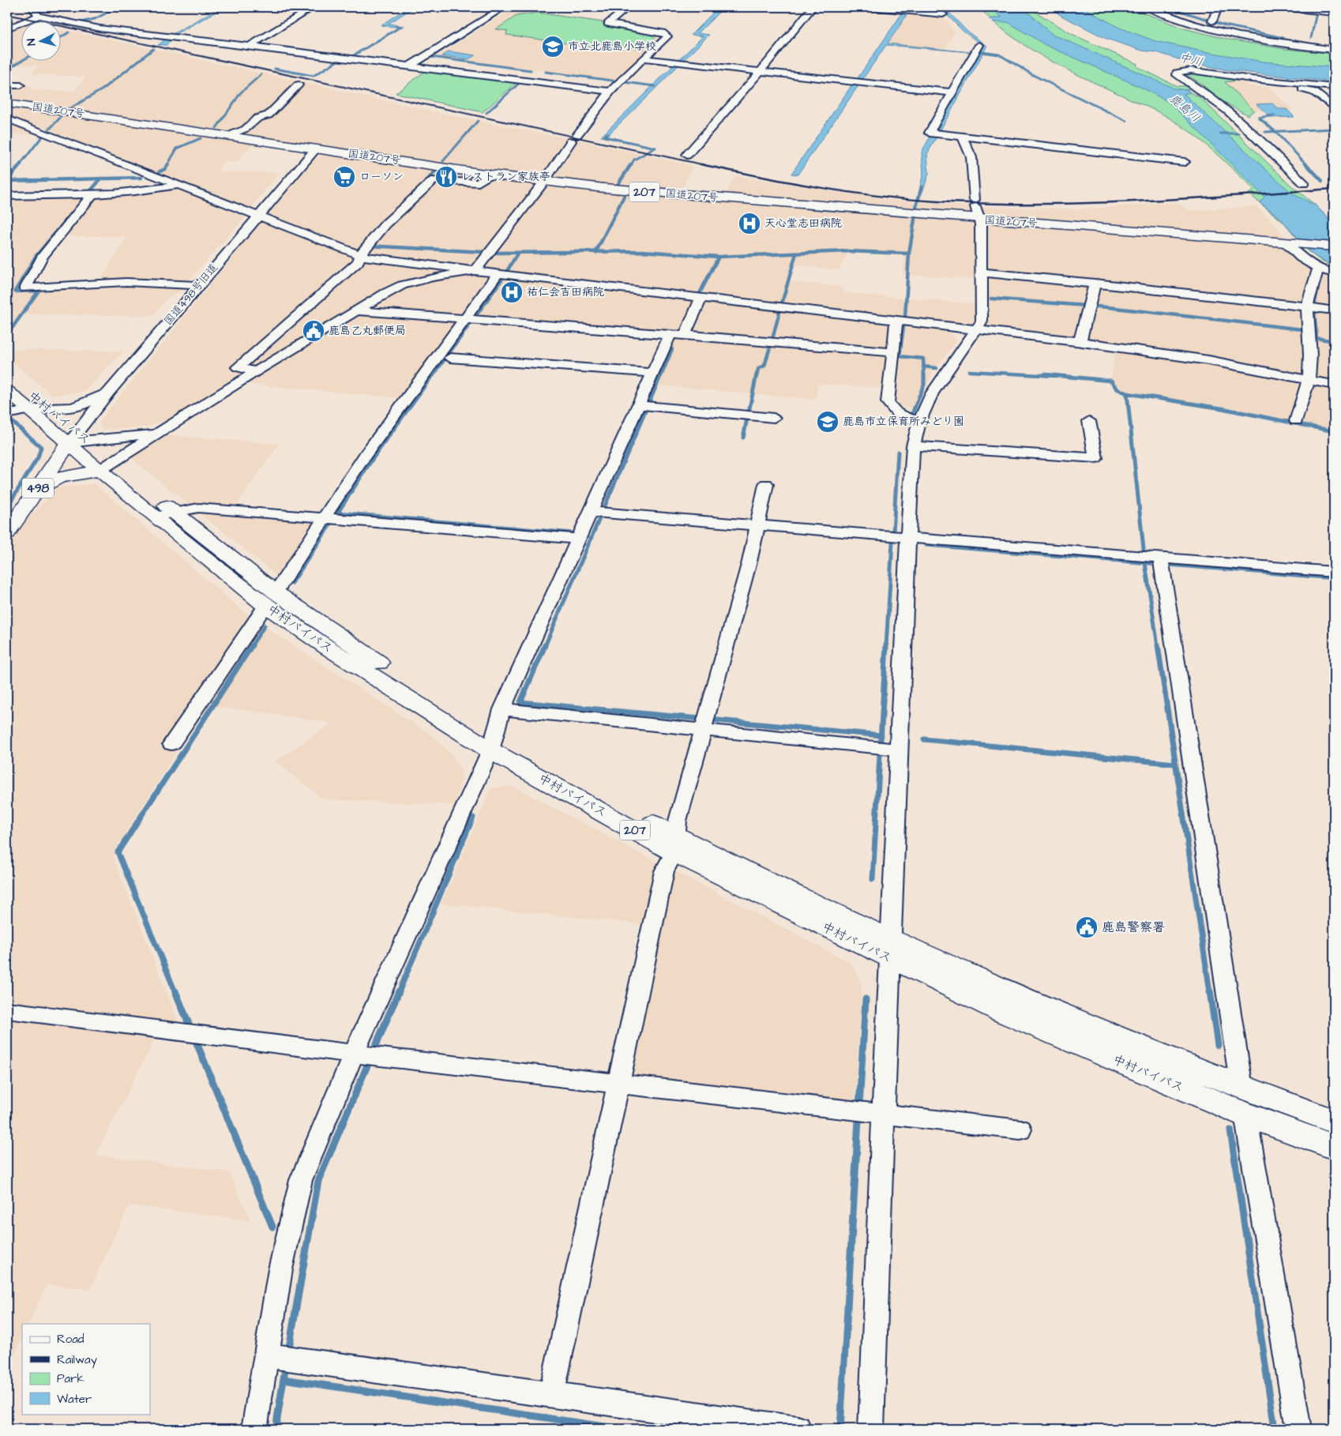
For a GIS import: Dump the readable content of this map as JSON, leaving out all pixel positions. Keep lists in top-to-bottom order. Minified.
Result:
{"streets":{"highway":["国道207号","207","中村バイパス","498"],"street":["国道498号旧道"]},"crossings":[["国道207号","国道498号旧道"],["国道498号旧道","中村バイパス"],["国道498号旧道","498"],["中村バイパス","498"]],"water":["中川","鹿島川"],"places":{"school or university":["市立北鹿島小学校","鹿島市立保育所みどり園"],"supermarket":["ローソン"],"restaurant":["レストラン家族亭"],"hospital":["天心堂志田病院","祐仁会吉田病院"],"public building":["鹿島乙丸郵便局","鹿島警察署"]},"legend":["Road","Railway","Park","Water"],"north":"left"}
